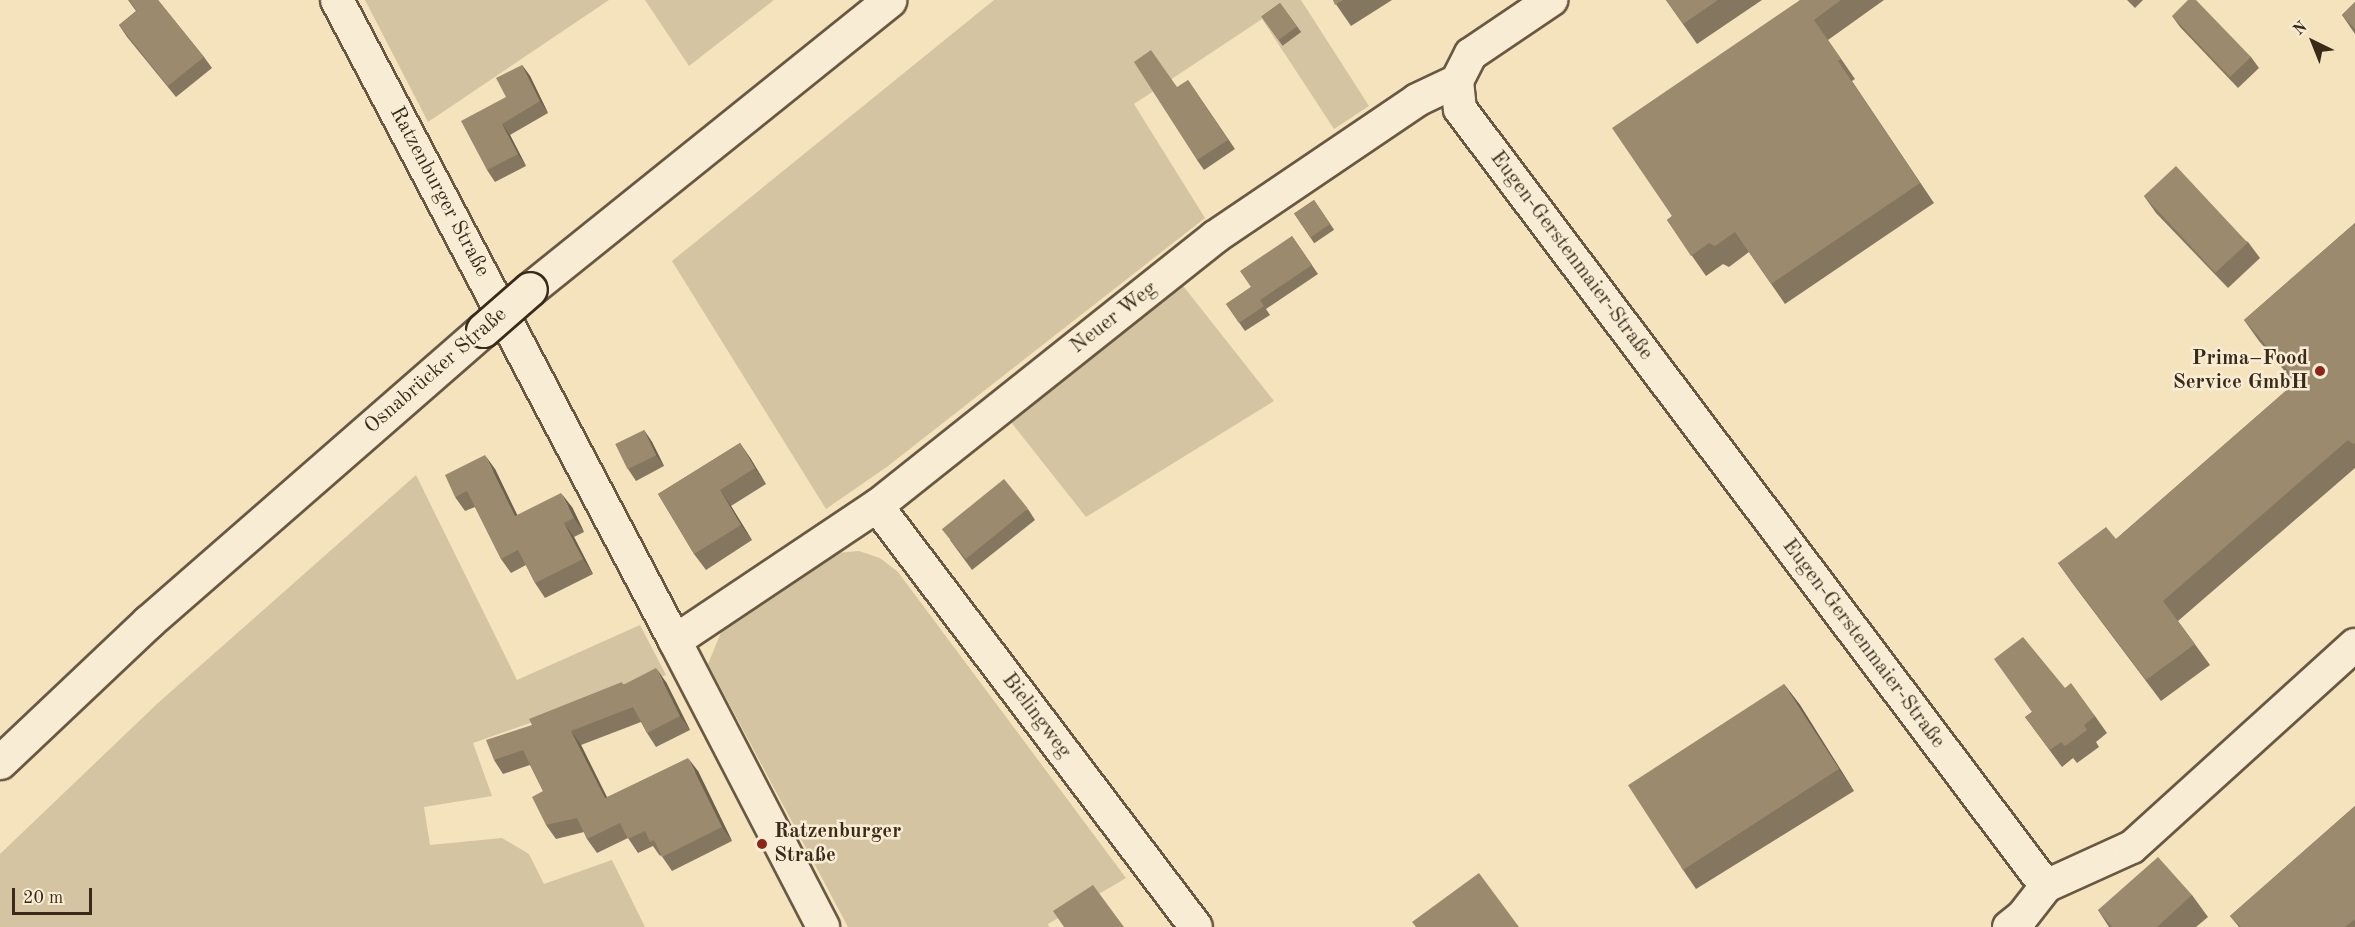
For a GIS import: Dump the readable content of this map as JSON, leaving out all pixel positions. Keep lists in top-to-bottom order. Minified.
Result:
{"streets":{"main road":["Osnabrücker Straße"],"street":["Ratzenburger Straße","Eugen-Gerstenmaier-Straße","Neuer Weg","Bielingweg"]},"crossings":[["Ratzenburger Straße","Neuer Weg"],["Eugen-Gerstenmaier-Straße","Neuer Weg"],["Neuer Weg","Bielingweg"]],"places":["Prima–Food Service GmbH","Ratzenburger Straße"],"scale_bar":"20 m","north":"top left"}
